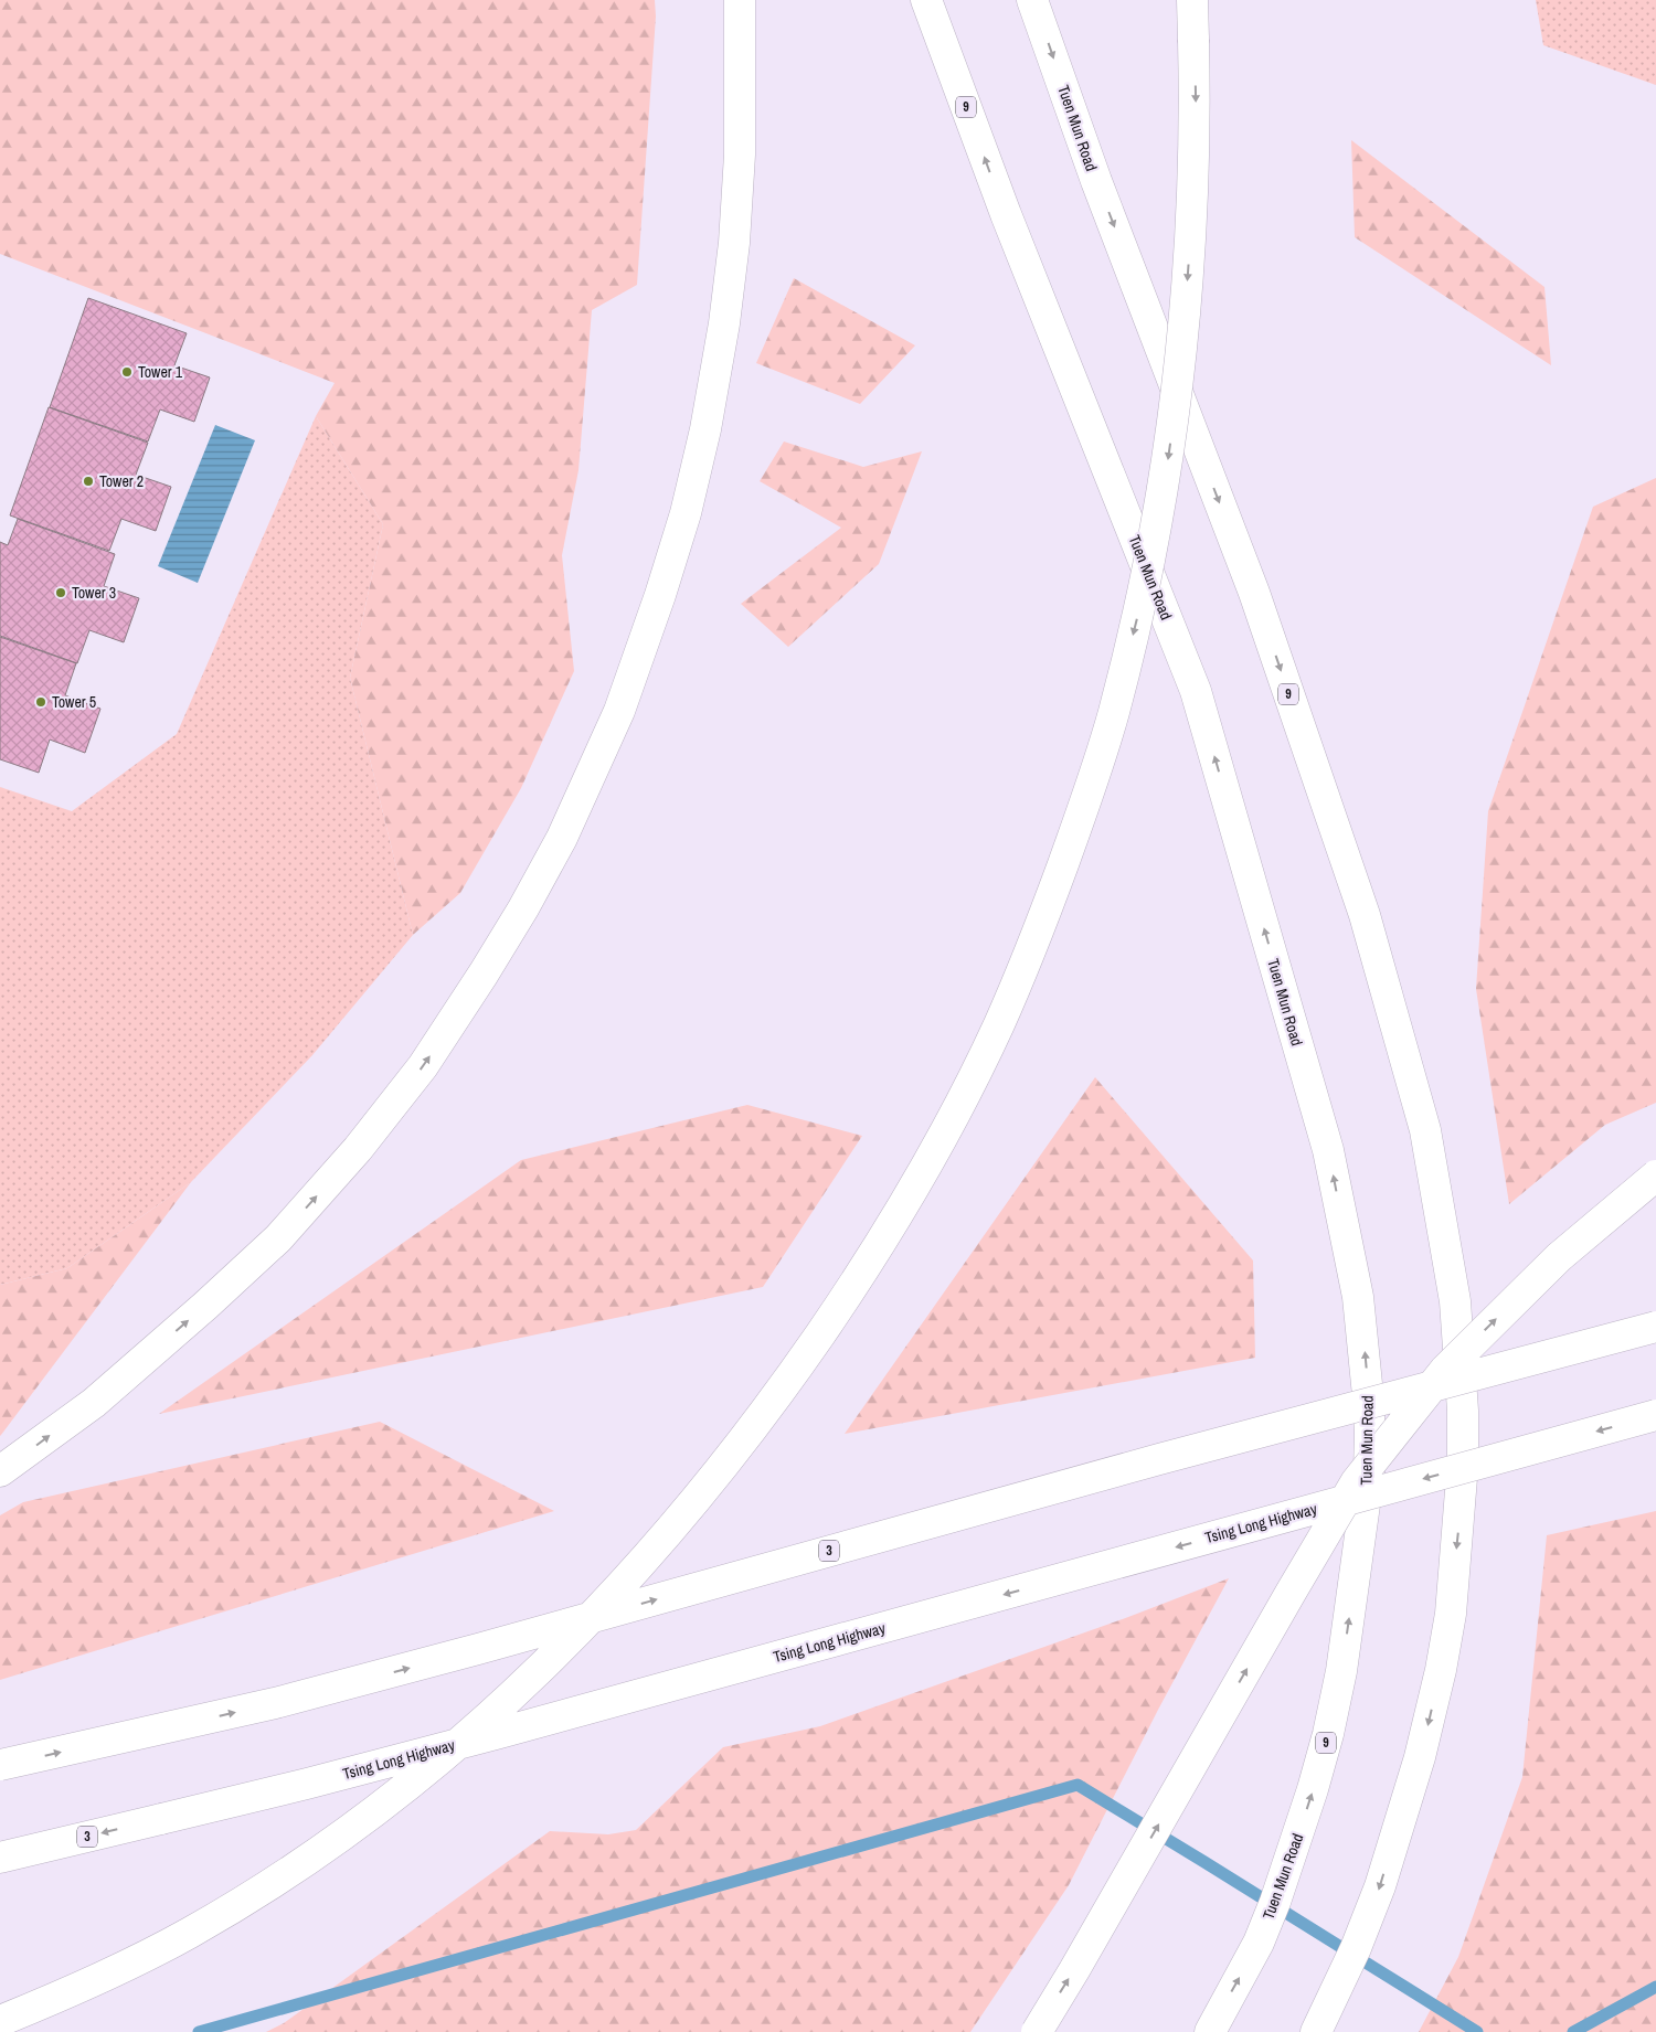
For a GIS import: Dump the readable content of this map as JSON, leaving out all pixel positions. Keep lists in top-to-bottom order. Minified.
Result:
{"streets":{"highway":["9","Tuen Mun Road","Tsing Long Highway","3"]},"places":["Tower 1","Tower 2","Tower 3","Tower 5"]}
